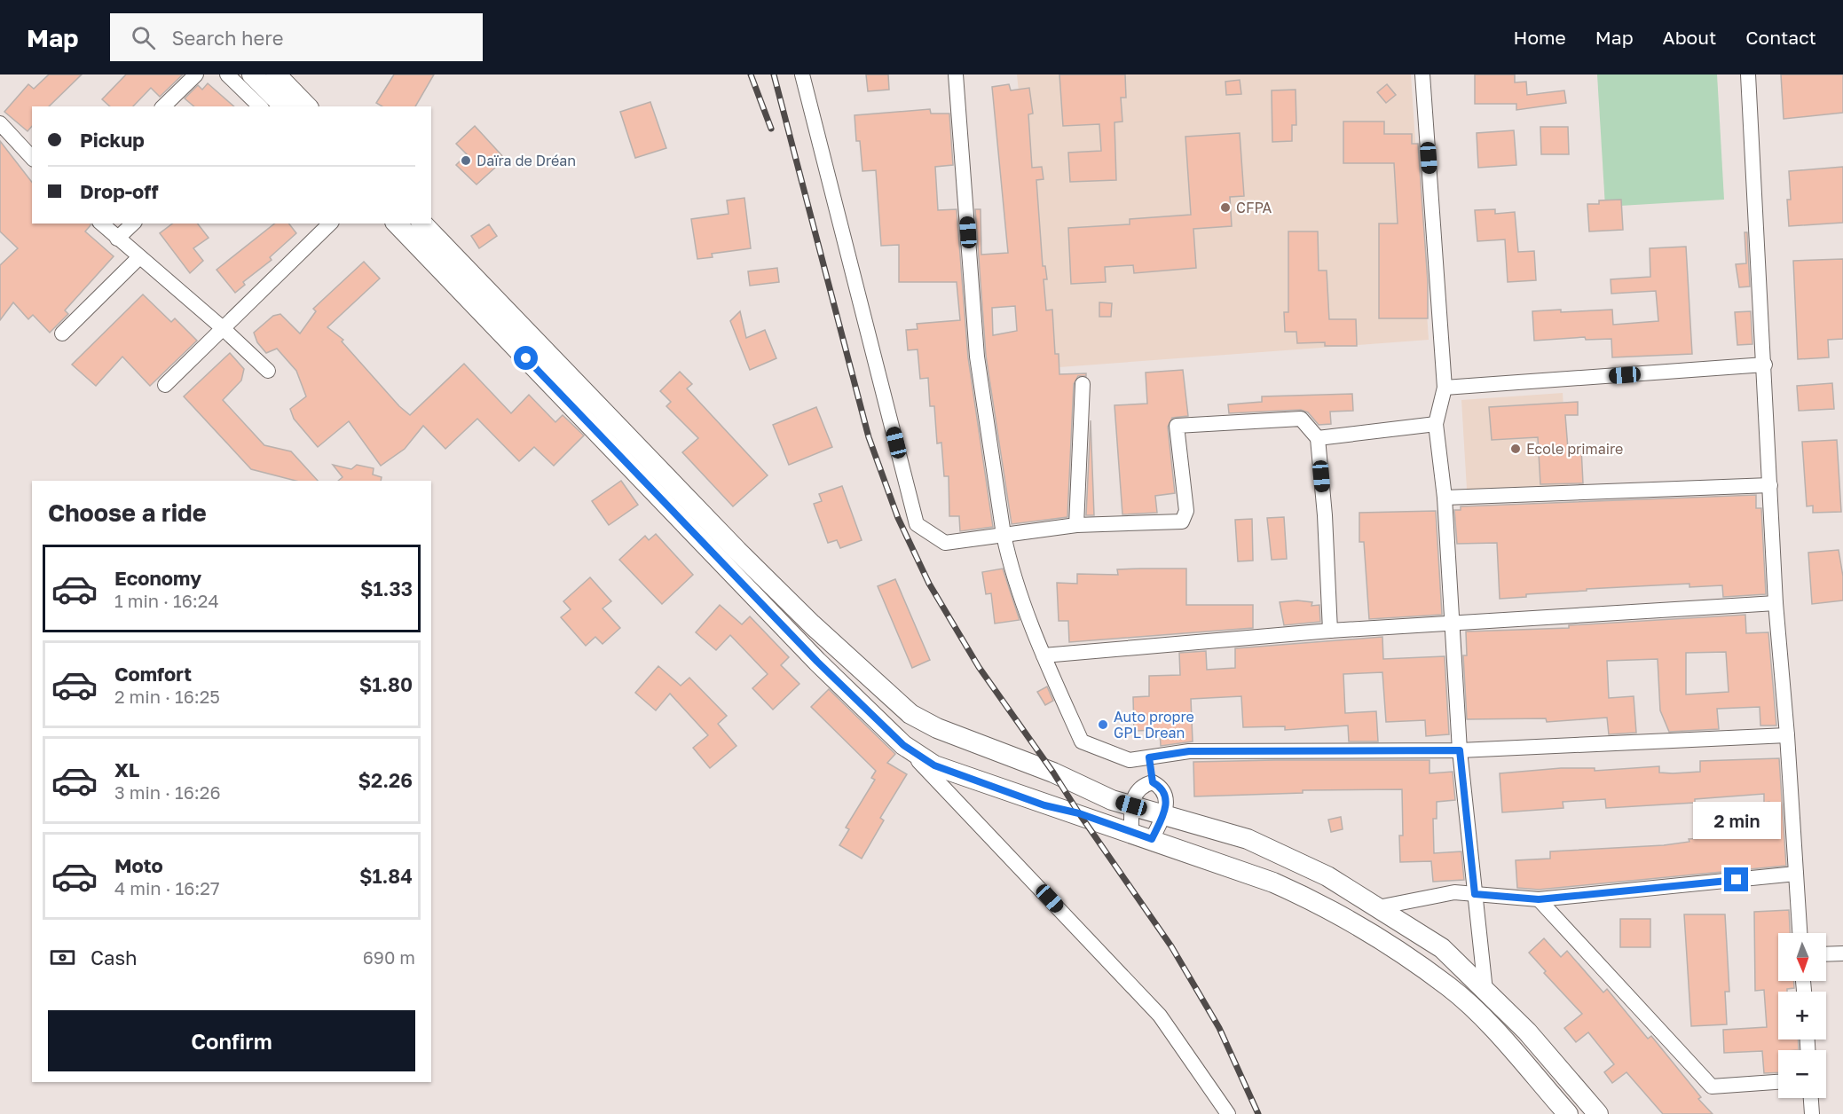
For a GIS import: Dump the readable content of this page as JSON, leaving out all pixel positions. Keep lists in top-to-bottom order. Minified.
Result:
{"places":["Daïra de Dréan","CFPA","Ecole primaire","Auto propre GPL Drean"],"north":"bottom","page":{"header":"Map","search":"Search here","nav":["Home","Map","About","Contact"],"banner":["Pickup","Drop-off"],"heading":"Choose a ride","list":[{"name":"Economy","note":"1 min · 16:24","value":"$1.33"},{"name":"Comfort","note":"2 min · 16:25","value":"$1.80"},{"name":"XL","note":"3 min · 16:26","value":"$2.26"},{"name":"Moto","note":"4 min · 16:27","value":"$1.84"}],"bubble":"2 min","pay":["Cash","690 m"],"map_buttons":["+","−"],"buttons":"Confirm"}}
